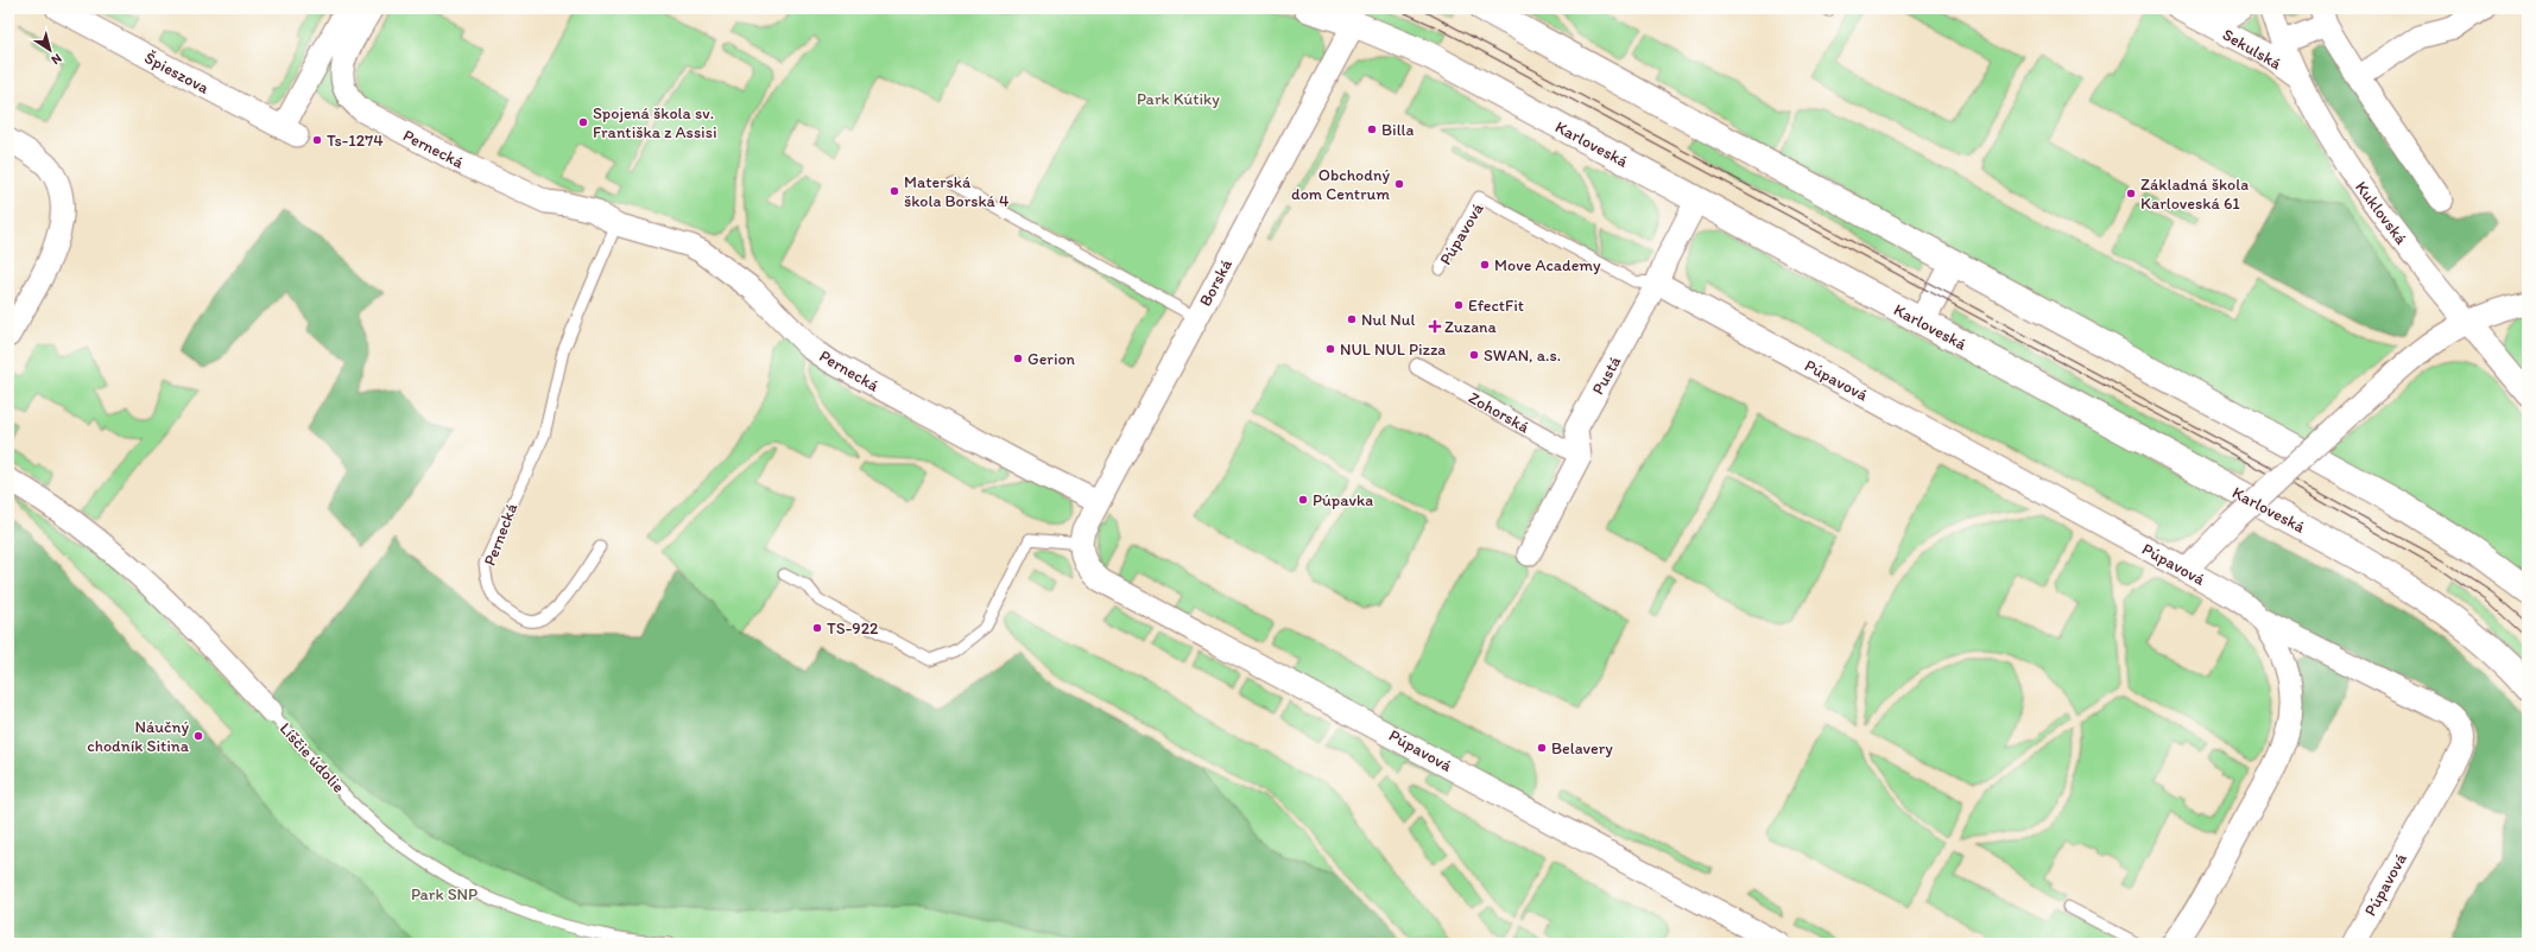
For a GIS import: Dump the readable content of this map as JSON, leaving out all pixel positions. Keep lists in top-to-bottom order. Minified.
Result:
{"streets":{"main road":["Karloveská"],"street":["Sekulská","Špieszova","Pernecká","Kuklovská","Púpavová","Borská","Pustá","Zohorská","Líščie údolie"]},"crossings":[["Sekulská","Kuklovská"],["Karloveská","Borská"],["Karloveská","Pustá"],["Pernecká","Borská"],["Púpavová","Borská"],["Púpavová","Pustá"],["Pustá","Zohorská"]],"parks":["Park Kútiky","Park SNP"],"places":{"other":["Spojená škola sv. Františka z Assisi","Billa","Ts-1274","Obchodný dom Centrum","Materská škola Borská 4","Základná škola Karloveská 61","Move Academy","EfectFit","Nul Nul","NUL NUL Pizza","SWAN, a.s.","Gerion","Púpavka","TS-922","Náučný chodník Sitina","Belavery"],"health":["Zuzana"]},"north":"bottom right"}
